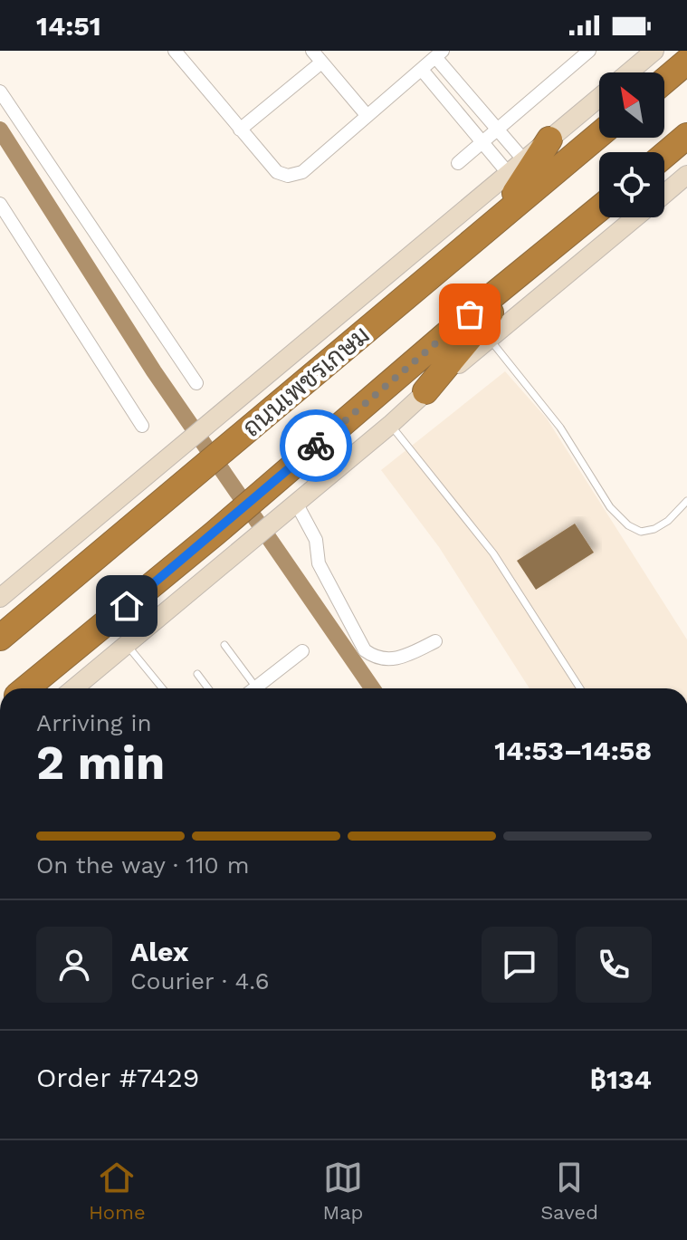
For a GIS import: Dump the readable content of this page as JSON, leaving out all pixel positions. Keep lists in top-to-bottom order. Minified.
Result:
{"streets":{"highway":["ถนนเพชรเกษม"]},"north":"top left","page":{"status":"14:51","heading":["2 min","Arriving in","14:53–14:58"],"panel":["Alex","Courier · 4.6","Order #7429","฿134"],"bar":"On the way · 110 m","tabs":["Home","Map","Saved"]}}
